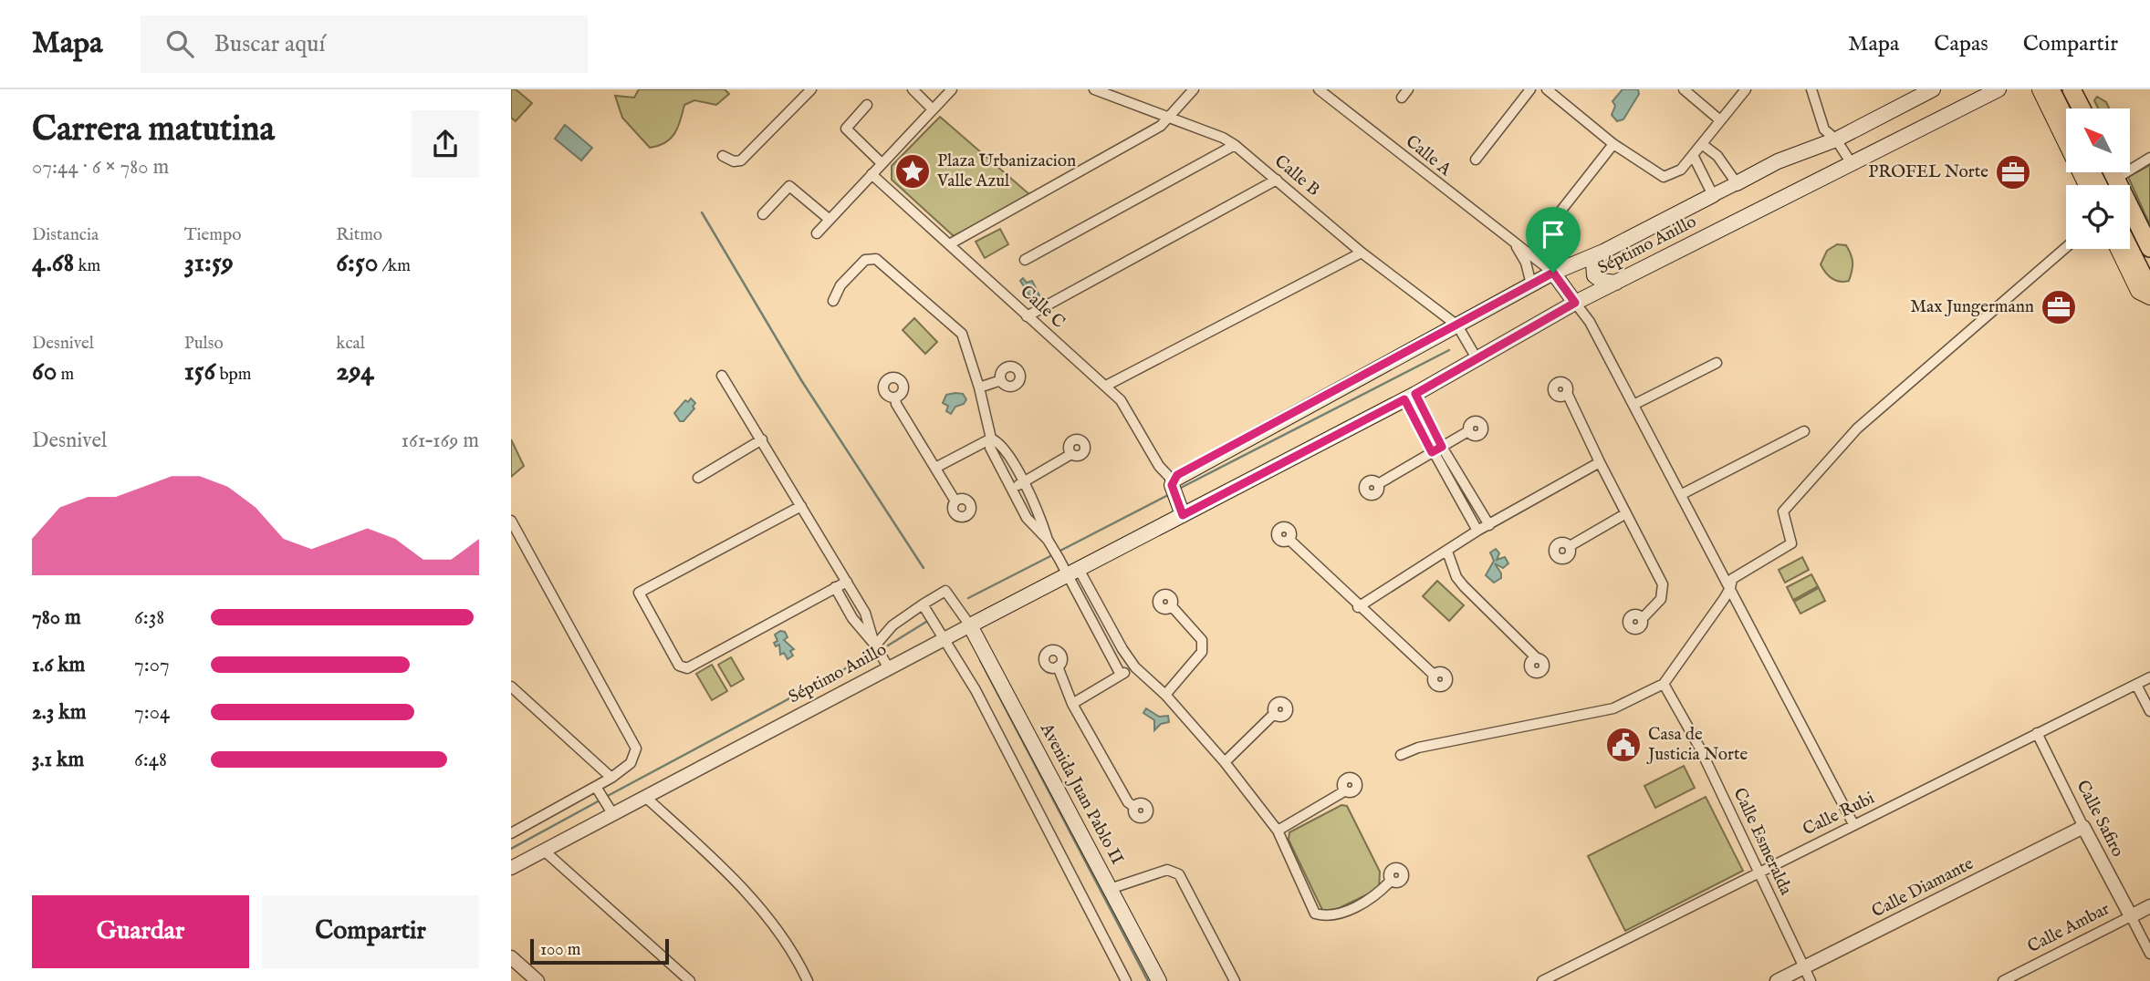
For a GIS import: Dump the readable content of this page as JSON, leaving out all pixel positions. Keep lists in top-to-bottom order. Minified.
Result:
{"streets":{"main road":["Séptimo Anillo","Avenida Juan Pablo II"],"street":["Calle A","Calle B","Calle C","Calle Rubi","Calle Safiro","Calle Esmeralda","Calle Diamante","Calle Ambar"]},"crossings":[["Calle A","Séptimo Anillo"],["Calle B","Séptimo Anillo"],["Séptimo Anillo","Calle C"],["Séptimo Anillo","Avenida Juan Pablo II"],["Calle Rubi","Calle Safiro"],["Calle Rubi","Calle Esmeralda"],["Calle Safiro","Calle Diamante"],["Calle Safiro","Calle Ambar"],["Calle Esmeralda","Calle Diamante"]],"places":{"place":["Plaza Urbanizacion Valle Azul"],"office":["PROFEL Norte","Max Jungermann"],"public building":["Casa de Justicia Norte"]},"scale_bar":"100 m","north":"top left","page":{"header":"Mapa","search":"Buscar aquí","nav":["Mapa","Capas","Compartir"],"heading":["Carrera matutina","07:44 · 6 × 780 m"],"stats":[["Distancia","4.68 km"],["Tiempo","31:59"],["Ritmo","6:50 /km"],["Desnivel","60 m"],["Pulso","156 bpm"],["kcal","294"]],"chart":["Desnivel","161–169 m"],"list":[{"name":"780 m","note":"6:38"},{"name":"1.6 km","note":"7:07"},{"name":"2.3 km","note":"7:04"},{"name":"3.1 km","note":"6:48"}],"buttons":["Guardar","Compartir"],"scale":"100 m"}}
